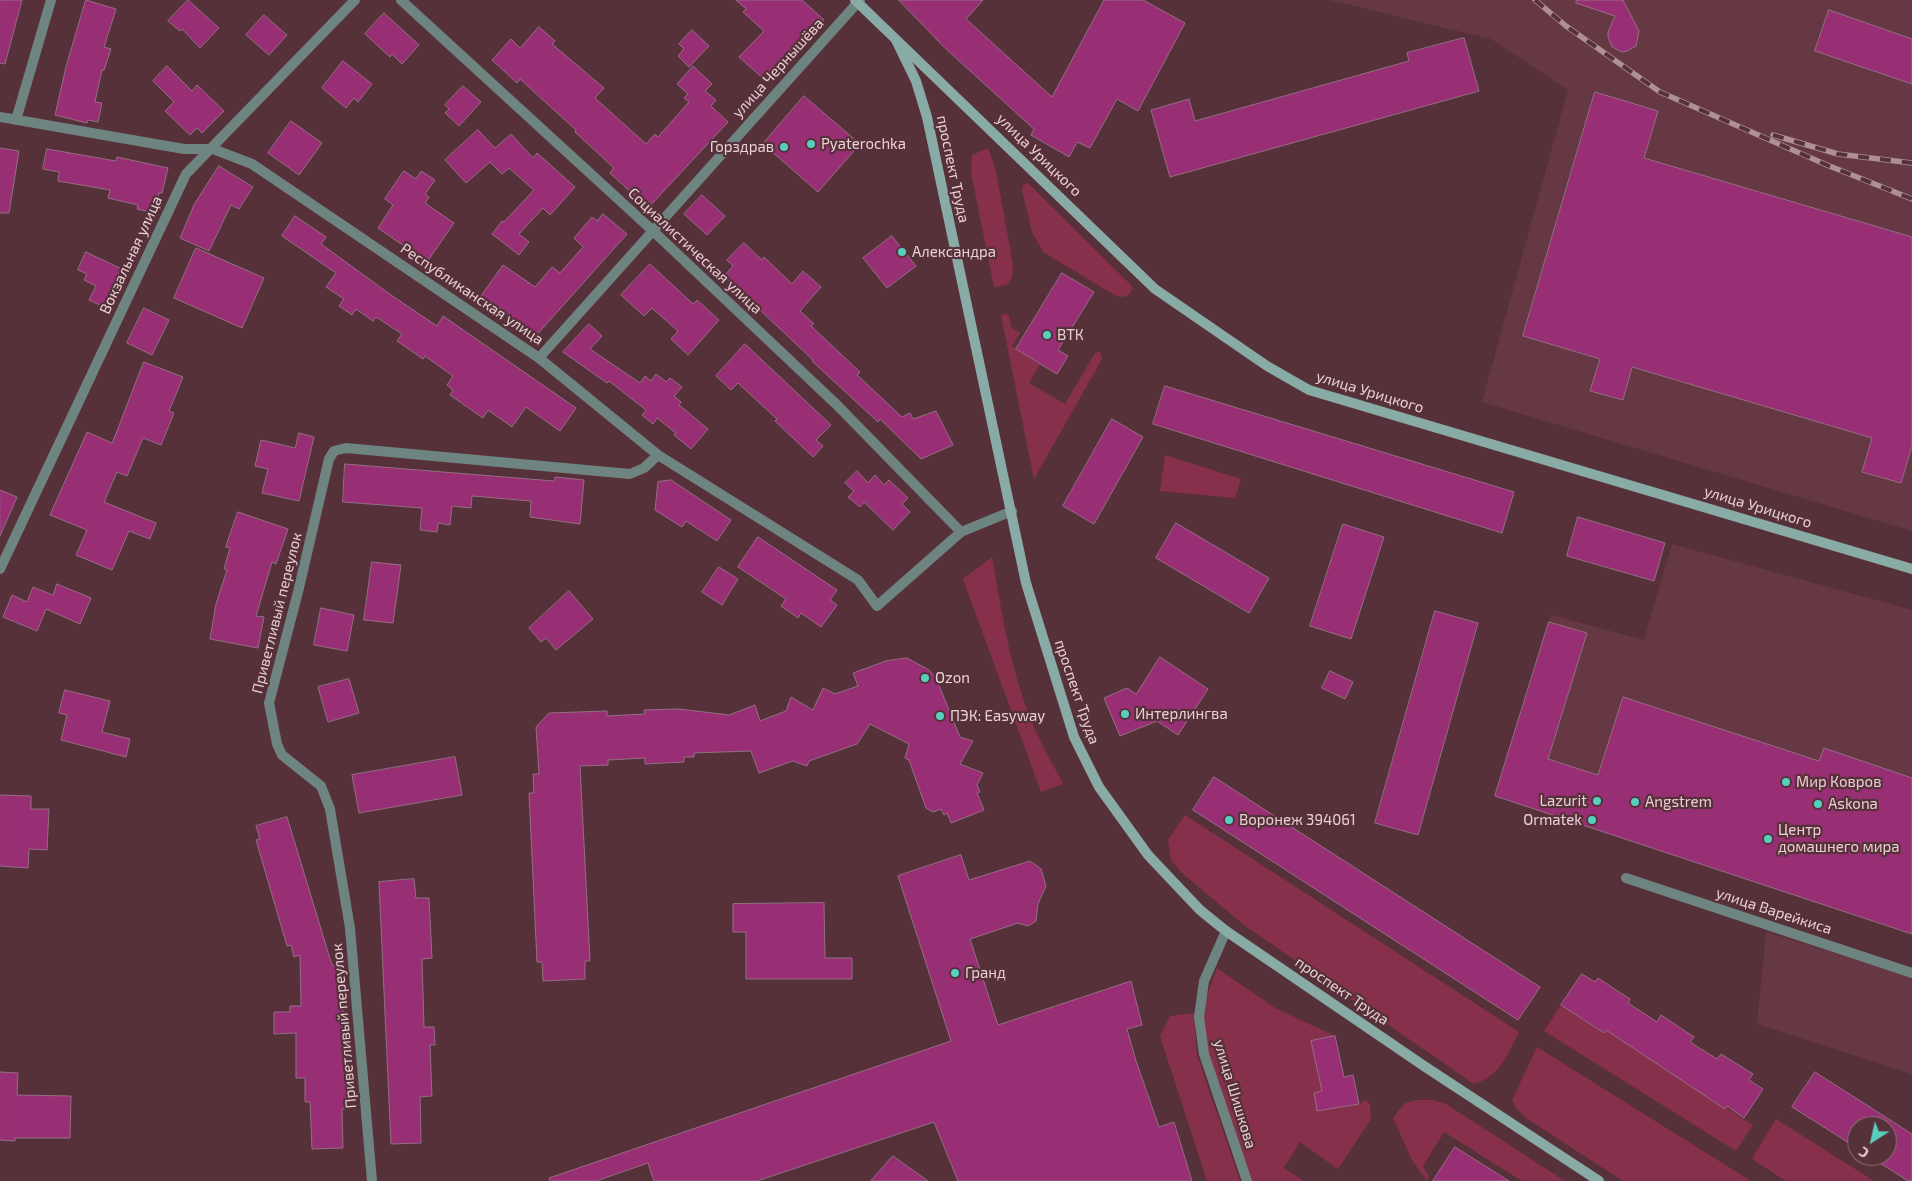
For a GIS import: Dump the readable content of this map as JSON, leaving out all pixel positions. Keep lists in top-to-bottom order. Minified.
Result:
{"streets":{"main road":["улица Урицкого","проспект Труда"],"street":["улица Чернышёва","Социалистическая улица","Вокзальная улица","Республиканская улица","Приветливый переулок","улица Варейкиса","улица Шишкова"]},"crossings":[["улица Чернышёва","улица Урицкого"],["улица Чернышёва","Социалистическая улица"],["улица Чернышёва","Республиканская улица"],["улица Урицкого","проспект Труда"],["проспект Труда","улица Шишкова"],["Социалистическая улица","Республиканская улица"],["Вокзальная улица","Республиканская улица"],["Республиканская улица","Приветливый переулок"]],"places":["Pyaterochka","Горздрав","Александра","ВТК","Ozon","Интерлингва","ПЭК: Easyway","Мир Ковров","Lazurit","Angstrem","Askona","Воронеж 394061","Ormatek","Центр домашнего мира","Гранд"],"north":"bottom left"}
